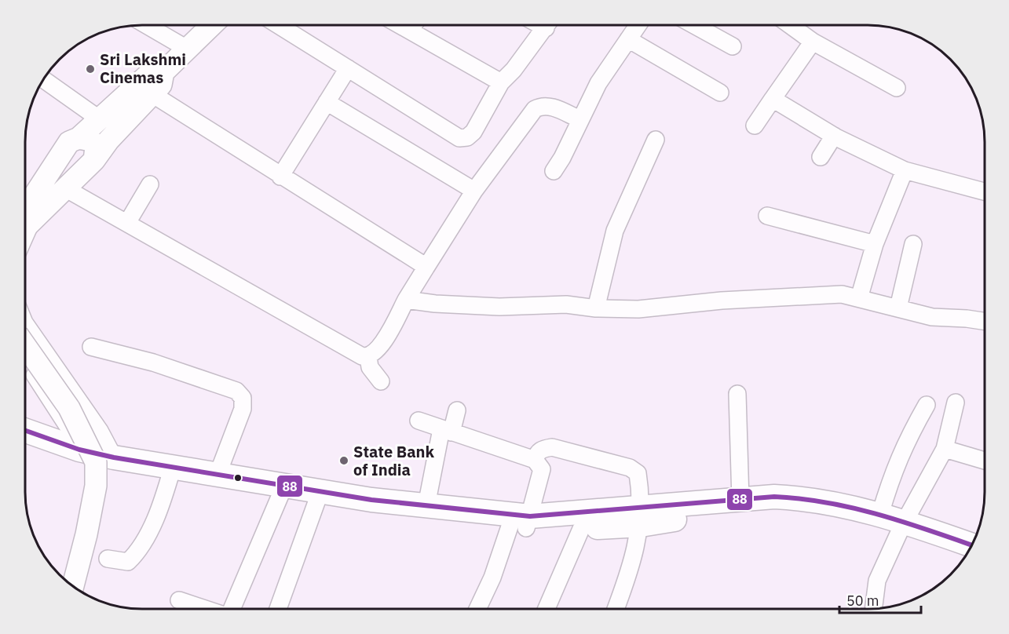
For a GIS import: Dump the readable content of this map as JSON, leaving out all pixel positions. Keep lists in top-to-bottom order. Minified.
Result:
{"places":["Sri Lakshmi Cinemas","State Bank of India"],"lines":["transit line 88"],"scale_bar":"50 m"}
